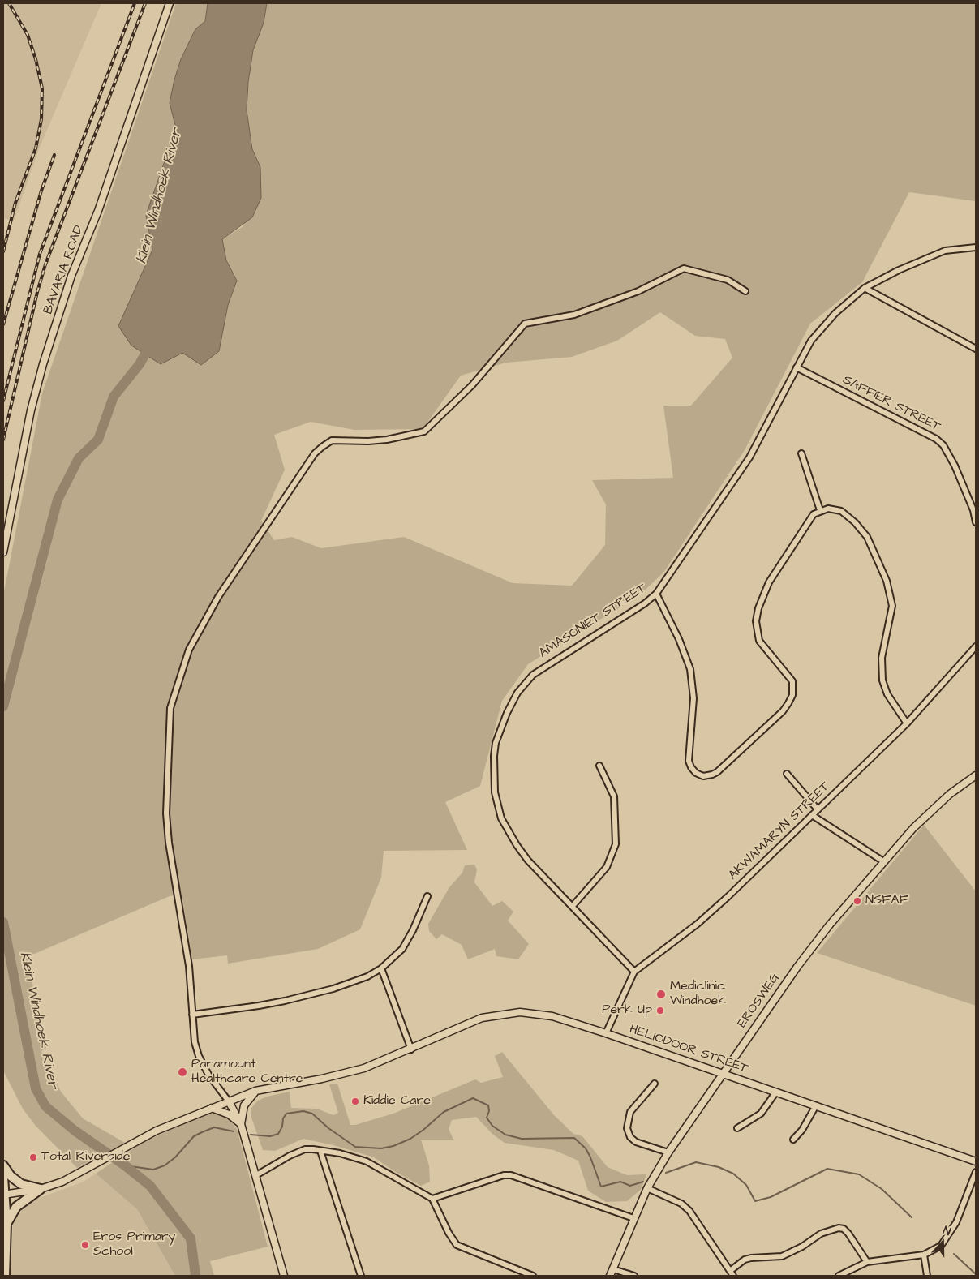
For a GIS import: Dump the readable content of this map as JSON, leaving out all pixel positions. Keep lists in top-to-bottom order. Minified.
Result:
{"streets":{"street":["BAVARIA ROAD","SAFFIER STREET","AMASONIET STREET","AKWAMARYN STREET","EROSWEG","HELIODOOR STREET"]},"crossings":[["SAFFIER STREET","AMASONIET STREET"],["AMASONIET STREET","AKWAMARYN STREET"],["AKWAMARYN STREET","HELIODOOR STREET"],["EROSWEG","HELIODOOR STREET"]],"water":["Klein Windhoek River"],"places":["NSFAF","Mediclinic Windhoek","Perk Up","Paramount Healthcare Centre","Kiddie Care","Total Riverside","Eros Primary School"],"north":"top"}
